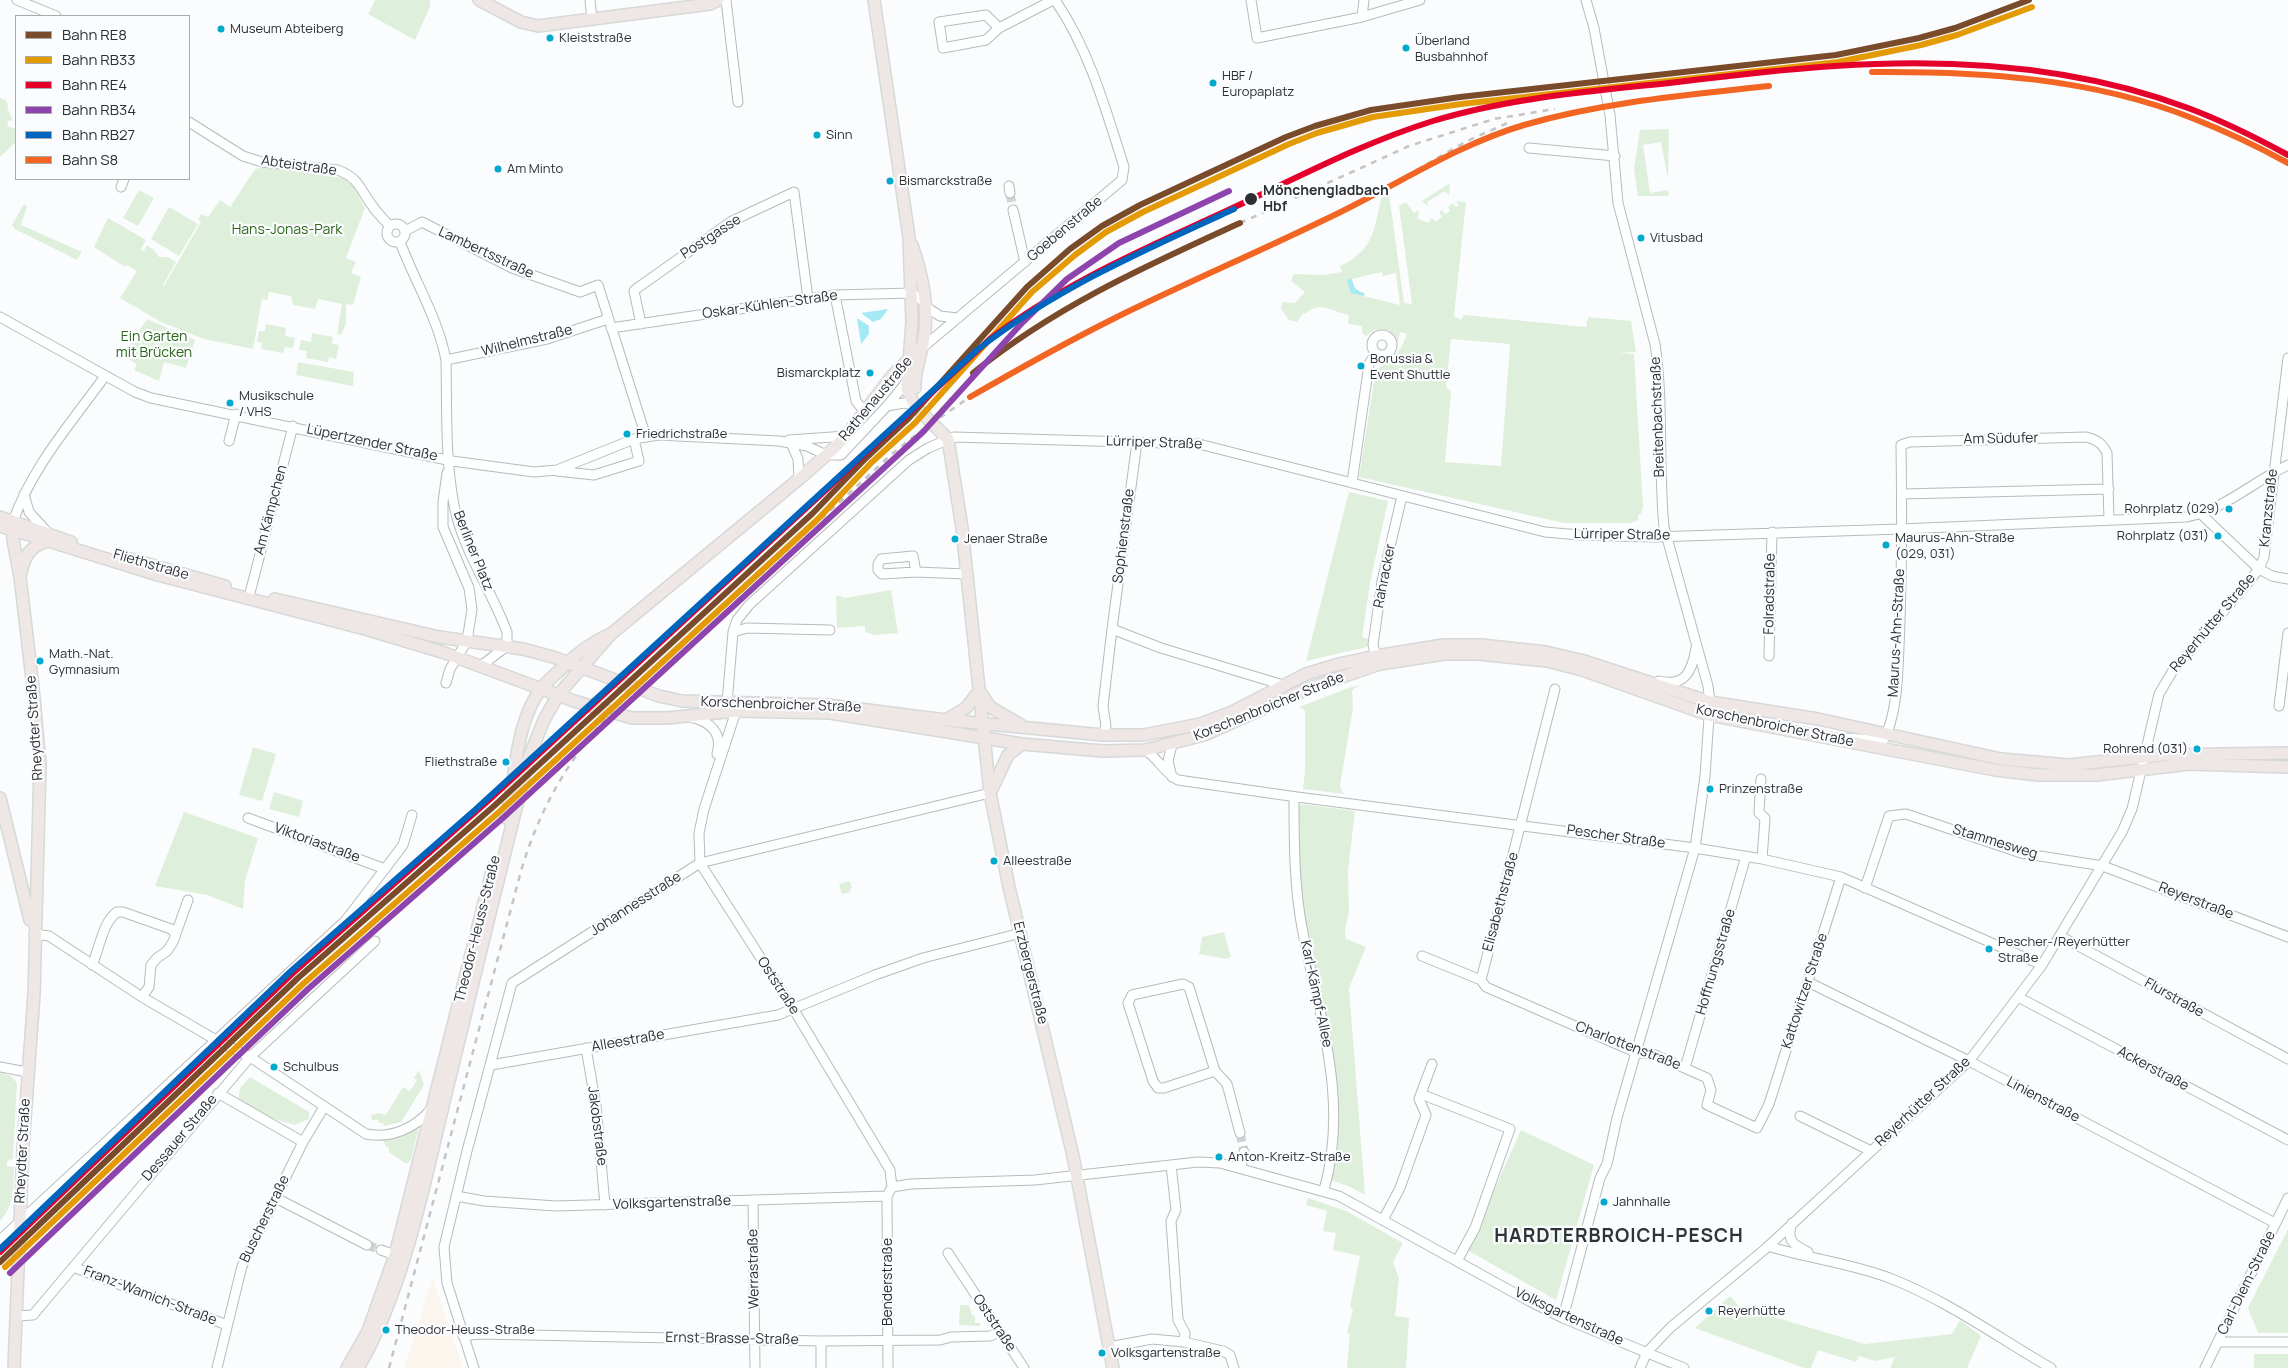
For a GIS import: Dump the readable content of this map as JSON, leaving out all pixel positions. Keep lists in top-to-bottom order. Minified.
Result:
{"streets":{"main road":["Rathenaustraße","Fliethstraße","Korschenbroicher Straße","Rheydter Straße","Theodor-Heuss-Straße","Erzbergerstraße"],"street":["Abteistraße","Goebenstraße","Postgasse","Lambertsstraße","Oskar-Kühlen-Straße","Wilhelmstraße","Breitenbachstraße","Am Südufer","Lüpertzender Straße","Lürriper Straße","Kranzstraße","Am Kämpchen","Sophienstraße","Berliner Platz","Rahracker","Folradstraße","Reyerhütter Straße","Maurus-Ahn-Straße","Pescher Straße","Stammesweg","Viktoriastraße","Reyerstraße","Elisabethstraße","Johannesstraße","Hoffnungsstraße","Oststraße","Kattowitzer Straße","Karl-Kämpf-Allee","Flurstraße","Alleestraße","Charlottenstraße","Ackerstraße","Linienstraße","Jakobstraße","Dessauer Straße","Volksgartenstraße","Buscherstraße","Werrastraße","Benderstraße","Carl-Diem-Straße","Franz-Wamich-Straße","Ernst-Brasse-Straße"]},"crossings":[["Abteistraße","Lambertsstraße"],["Goebenstraße","Rathenaustraße"],["Postgasse","Oskar-Kühlen-Straße"],["Lambertsstraße","Oskar-Kühlen-Straße"],["Lambertsstraße","Wilhelmstraße"],["Oskar-Kühlen-Straße","Wilhelmstraße"],["Rathenaustraße","Lüpertzender Straße"],["Rathenaustraße","Fliethstraße"],["Rathenaustraße","Korschenbroicher Straße"],["Rathenaustraße","Theodor-Heuss-Straße"],["Breitenbachstraße","Lürriper Straße"],["Breitenbachstraße","Korschenbroicher Straße"],["Am Südufer","Lürriper Straße"],["Am Südufer","Maurus-Ahn-Straße"],["Lüpertzender Straße","Am Kämpchen"],["Lüpertzender Straße","Berliner Platz"],["Lürriper Straße","Kranzstraße"],["Lürriper Straße","Sophienstraße"],["Lürriper Straße","Rahracker"],["Lürriper Straße","Folradstraße"],["Lürriper Straße","Maurus-Ahn-Straße"],["Lürriper Straße","Erzbergerstraße"],["Kranzstraße","Reyerhütter Straße"],["Am Kämpchen","Fliethstraße"],["Sophienstraße","Korschenbroicher Straße"],["Berliner Platz","Fliethstraße"],["Fliethstraße","Korschenbroicher Straße"],["Fliethstraße","Rheydter Straße"],["Fliethstraße","Theodor-Heuss-Straße"],["Rahracker","Korschenbroicher Straße"],["Reyerhütter Straße","Korschenbroicher Straße"],["Reyerhütter Straße","Pescher Straße"],["Reyerhütter Straße","Stammesweg"],["Reyerhütter Straße","Reyerstraße"],["Reyerhütter Straße","Flurstraße"],["Reyerhütter Straße","Ackerstraße"],["Reyerhütter Straße","Linienstraße"],["Reyerhütter Straße","Volksgartenstraße"],["Maurus-Ahn-Straße","Korschenbroicher Straße"],["Korschenbroicher Straße","Theodor-Heuss-Straße"],["Korschenbroicher Straße","Erzbergerstraße"],["Rheydter Straße","Dessauer Straße"],["Pescher Straße","Stammesweg"],["Pescher Straße","Elisabethstraße"],["Pescher Straße","Hoffnungsstraße"],["Pescher Straße","Kattowitzer Straße"],["Pescher Straße","Karl-Kämpf-Allee"],["Stammesweg","Reyerstraße"],["Elisabethstraße","Charlottenstraße"],["Johannesstraße","Erzbergerstraße"],["Johannesstraße","Oststraße"],["Johannesstraße","Alleestraße"],["Johannesstraße","Volksgartenstraße"],["Johannesstraße","Ernst-Brasse-Straße"],["Hoffnungsstraße","Charlottenstraße"],["Erzbergerstraße","Alleestraße"],["Erzbergerstraße","Volksgartenstraße"],["Oststraße","Alleestraße"],["Oststraße","Volksgartenstraße"],["Oststraße","Ernst-Brasse-Straße"],["Kattowitzer Straße","Charlottenstraße"],["Kattowitzer Straße","Linienstraße"],["Karl-Kämpf-Allee","Volksgartenstraße"],["Alleestraße","Jakobstraße"],["Linienstraße","Carl-Diem-Straße"],["Jakobstraße","Volksgartenstraße"],["Dessauer Straße","Franz-Wamich-Straße"],["Volksgartenstraße","Werrastraße"],["Volksgartenstraße","Benderstraße"],["Buscherstraße","Franz-Wamich-Straße"],["Werrastraße","Ernst-Brasse-Straße"],["Benderstraße","Ernst-Brasse-Straße"]],"districts":["HARDTERBROICH-PESCH"],"parks":["Hans-Jonas-Park","Ein Garten mit Brücken"],"places":["Museum Abteiberg","Kleiststraße","Überland Busbahnhof","HBF / Europaplatz","Sinn","Am Minto","Bismarckstraße","Mönchengladbach Hbf","Vitusbad","Borussia & Event Shuttle","Bismarckplatz","Musikschule / VHS","Friedrichstraße","Rohrplatz (029)","Rohrplatz (031)","Jenaer Straße","Maurus-Ahn-Straße (029, 031)","Math.-Nat. Gymnasium","Rohrend (031)","Fliethstraße","Prinzenstraße","Alleestraße","Pescher-/Reyerhütter Straße","Schulbus","Anton-Kreitz-Straße","Jahnhalle","Reyerhütte","Theodor-Heuss-Straße","Volksgartenstraße"],"lines":["rail line RE8","rail line RB33","rail line RE4","rail line S8","rail line RB34","rail line RB27"],"legend":["Bahn RE8","Bahn RB33","Bahn RE4","Bahn RB34","Bahn RB27","Bahn S8"]}
